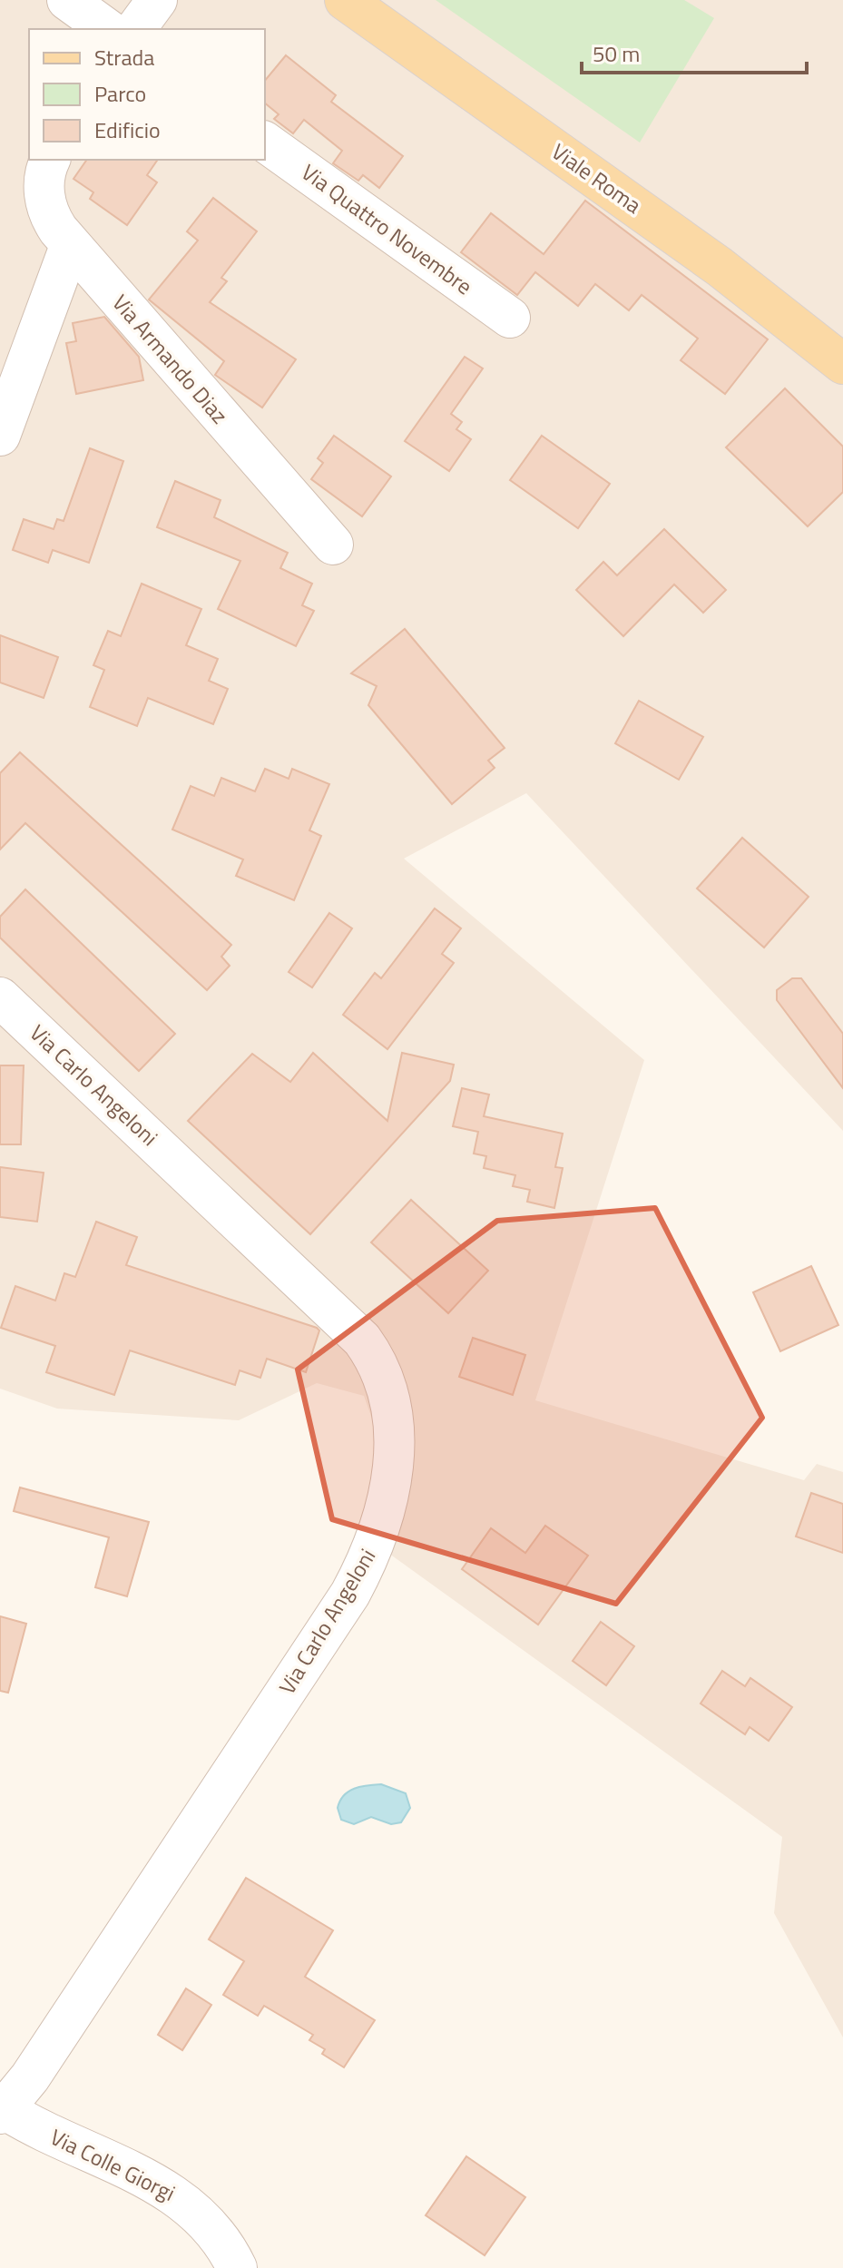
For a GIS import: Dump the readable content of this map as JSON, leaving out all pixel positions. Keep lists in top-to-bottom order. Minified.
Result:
{"streets":{"main road":["Viale Roma"],"street":["Via Quattro Novembre","Via Armando Diaz","Via Carlo Angeloni","Via Colle Giorgi"]},"crossings":[["Via Carlo Angeloni","Via Colle Giorgi"]],"legend":["Strada","Parco","Edificio"],"scale_bar":"50 m"}
